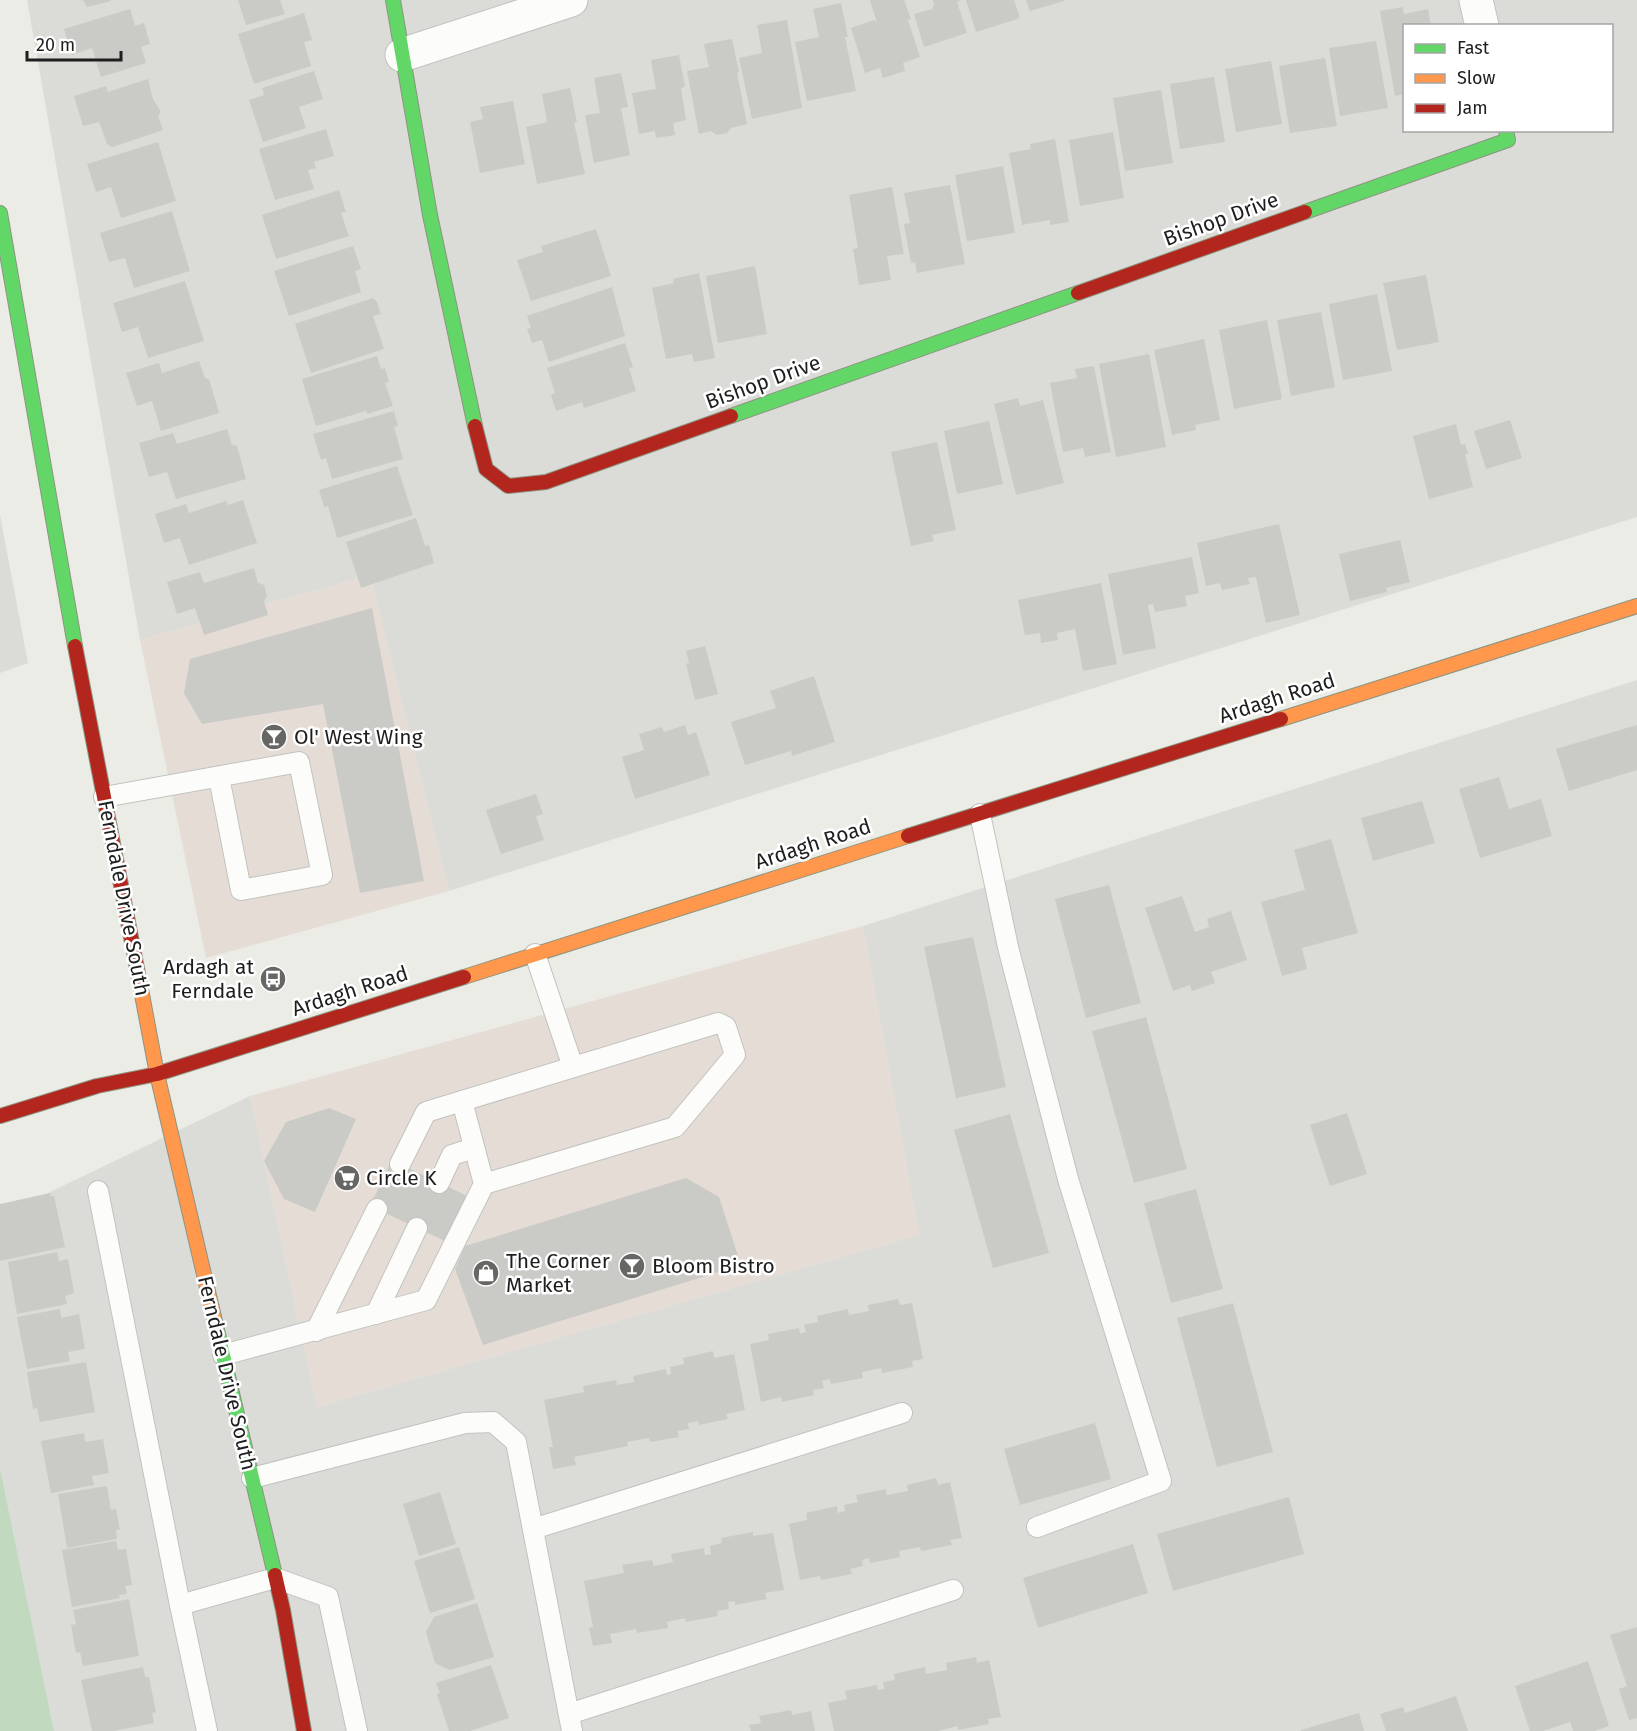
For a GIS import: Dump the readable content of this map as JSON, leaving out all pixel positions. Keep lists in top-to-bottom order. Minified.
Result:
{"streets":{"street":["Bishop Drive","Ardagh Road","Ferndale Drive South"]},"crossings":[["Ardagh Road","Ferndale Drive South"]],"places":{"bar":["Ol' West Wing","Bloom Bistro"],"bus stop":["Ardagh at Ferndale"],"supermarket":["Circle K"],"shop":["The Corner Market"]},"legend":["Fast","Slow","Jam"],"scale_bar":"20 m"}
